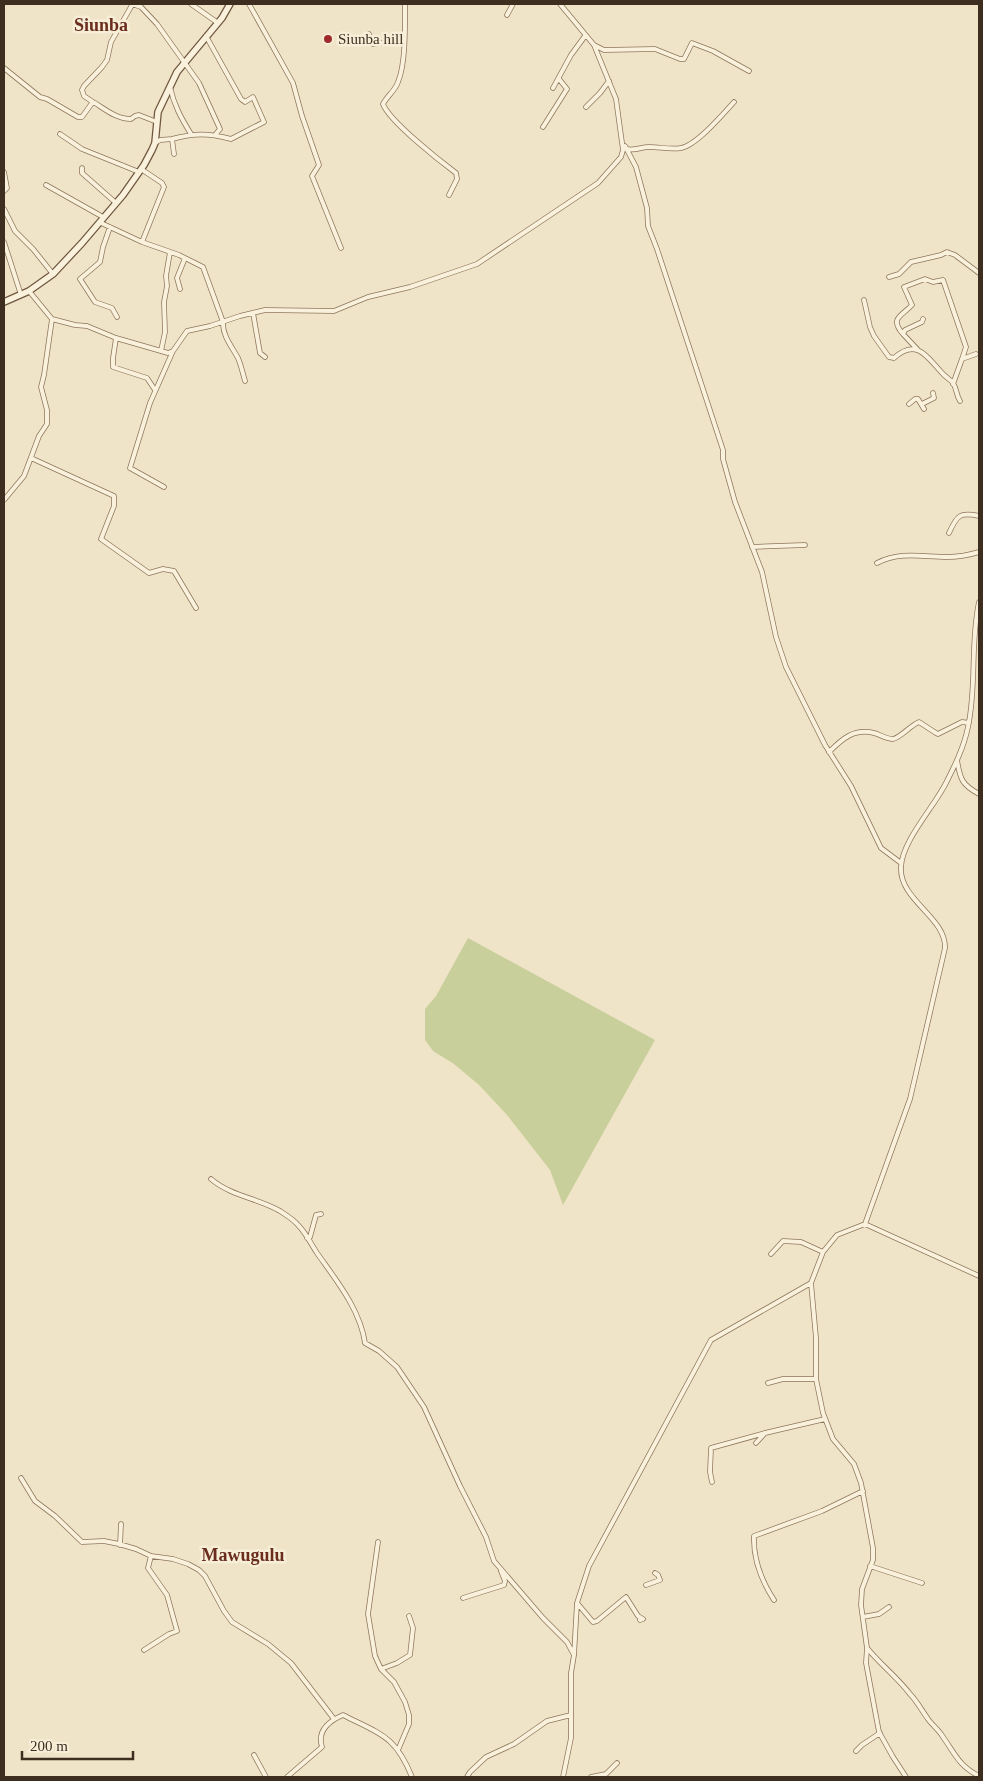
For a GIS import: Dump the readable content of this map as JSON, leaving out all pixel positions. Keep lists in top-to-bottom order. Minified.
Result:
{"districts":["Siunba","Mawugulu"],"places":["Siunba hill"],"scale_bar":"200 m"}
